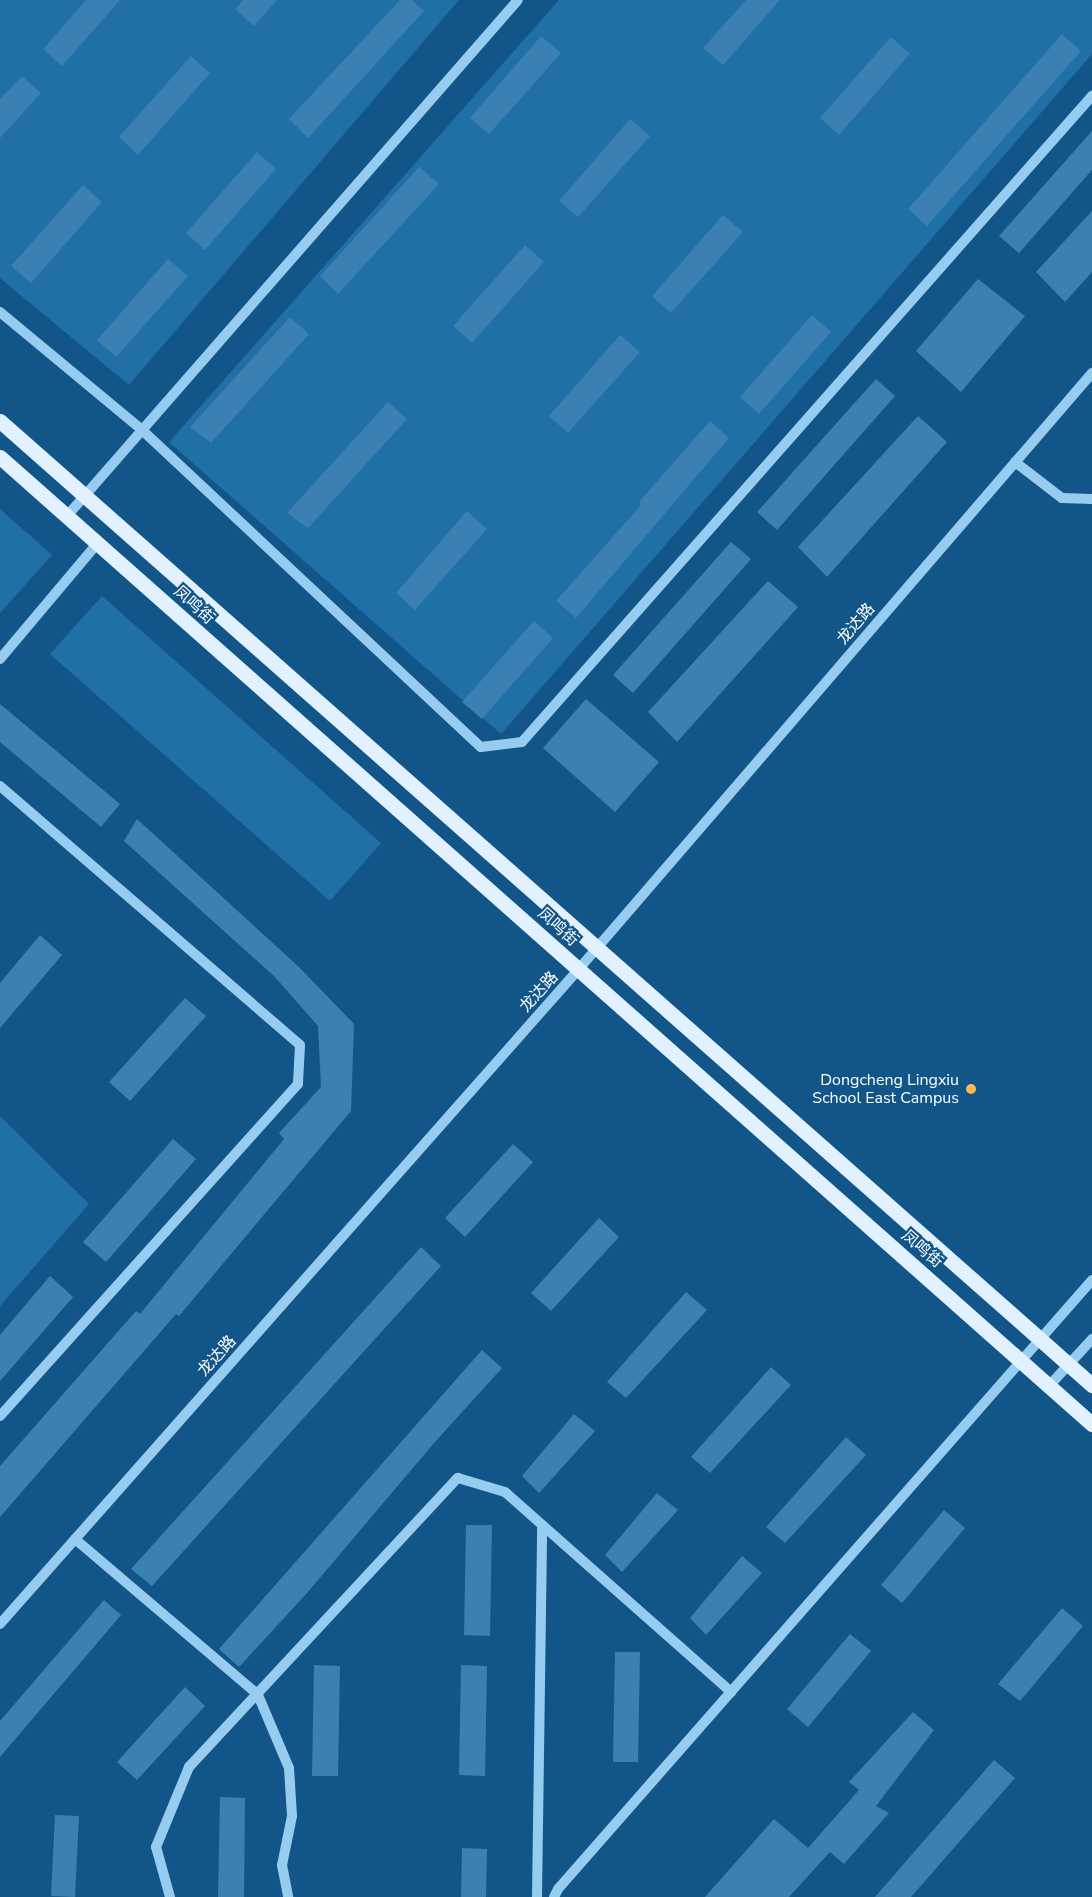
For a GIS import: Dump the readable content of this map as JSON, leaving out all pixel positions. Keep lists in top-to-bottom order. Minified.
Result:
{"streets":{"main road":["凤鸣街"],"street":["龙达路"]},"crossings":[["凤鸣街","龙达路"]],"places":["Dongcheng Lingxiu School East Campus"]}
